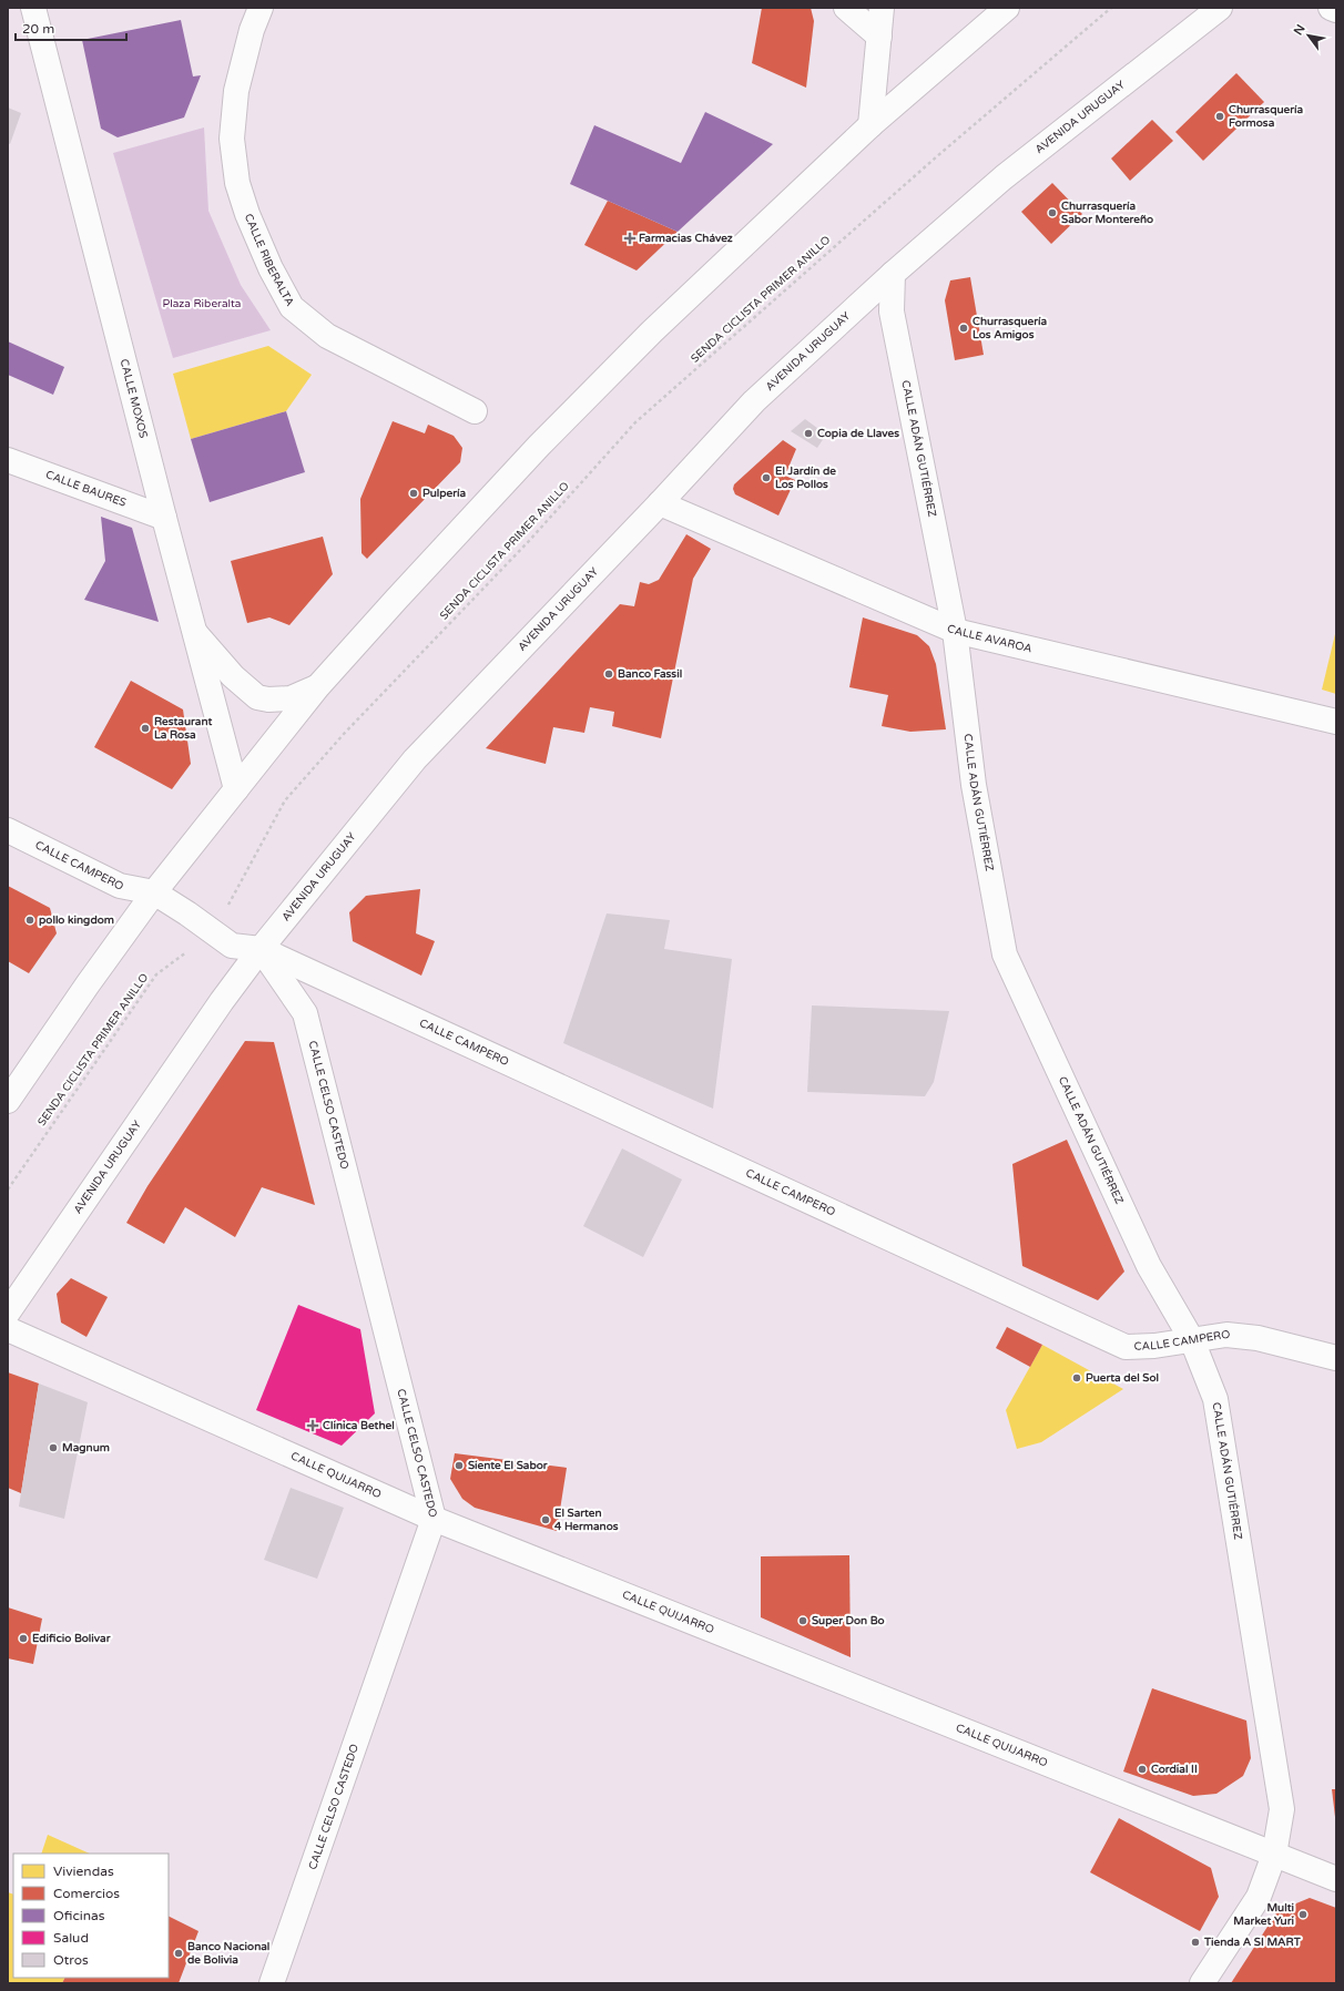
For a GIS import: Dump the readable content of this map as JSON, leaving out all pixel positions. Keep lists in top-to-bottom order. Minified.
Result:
{"streets":{"street":["AVENIDA URUGUAY","CALLE RIBERALTA","CALLE MOXOS","CALLE ADÁN GUTIÉRREZ","CALLE BAURES","CALLE AVAROA","CALLE CAMPERO","CALLE CELSO CASTEDO","CALLE QUIJARRO"],"path":["SENDA CICLISTA PRIMER ANILLO"]},"crossings":[["AVENIDA URUGUAY","CALLE ADÁN GUTIÉRREZ"],["AVENIDA URUGUAY","CALLE AVAROA"],["AVENIDA URUGUAY","CALLE CAMPERO"],["AVENIDA URUGUAY","CALLE CELSO CASTEDO"],["SENDA CICLISTA PRIMER ANILLO","CALLE CAMPERO"],["CALLE MOXOS","CALLE BAURES"],["CALLE ADÁN GUTIÉRREZ","CALLE AVAROA"],["CALLE ADÁN GUTIÉRREZ","CALLE CAMPERO"],["CALLE ADÁN GUTIÉRREZ","CALLE QUIJARRO"],["CALLE CAMPERO","CALLE CELSO CASTEDO"],["CALLE CELSO CASTEDO","CALLE QUIJARRO"]],"parks":["Plaza Riberalta"],"places":{"other":["Churrasquería Formosa","Churrasquería Sabor Montereño","Churrasquería Los Amigos","Copia de Llaves","El Jardín de Los Pollos","Pulpería","Banco Fassil","Restaurant La Rosa","pollo kingdom","Puerta del Sol","Magnum","Siente El Sabor","El Sarten 4 Hermanos","Super Don Bo","Edificio Bolivar","Cordial II","Multi Market Yuri","Tienda A SI MART","Banco Nacional de Bolivia"],"health":["Farmacias Chávez","Clinica Bethel"]},"legend":["Viviendas","Comercios","Oficinas","Salud","Otros"],"scale_bar":"20 m","north":"top left"}
